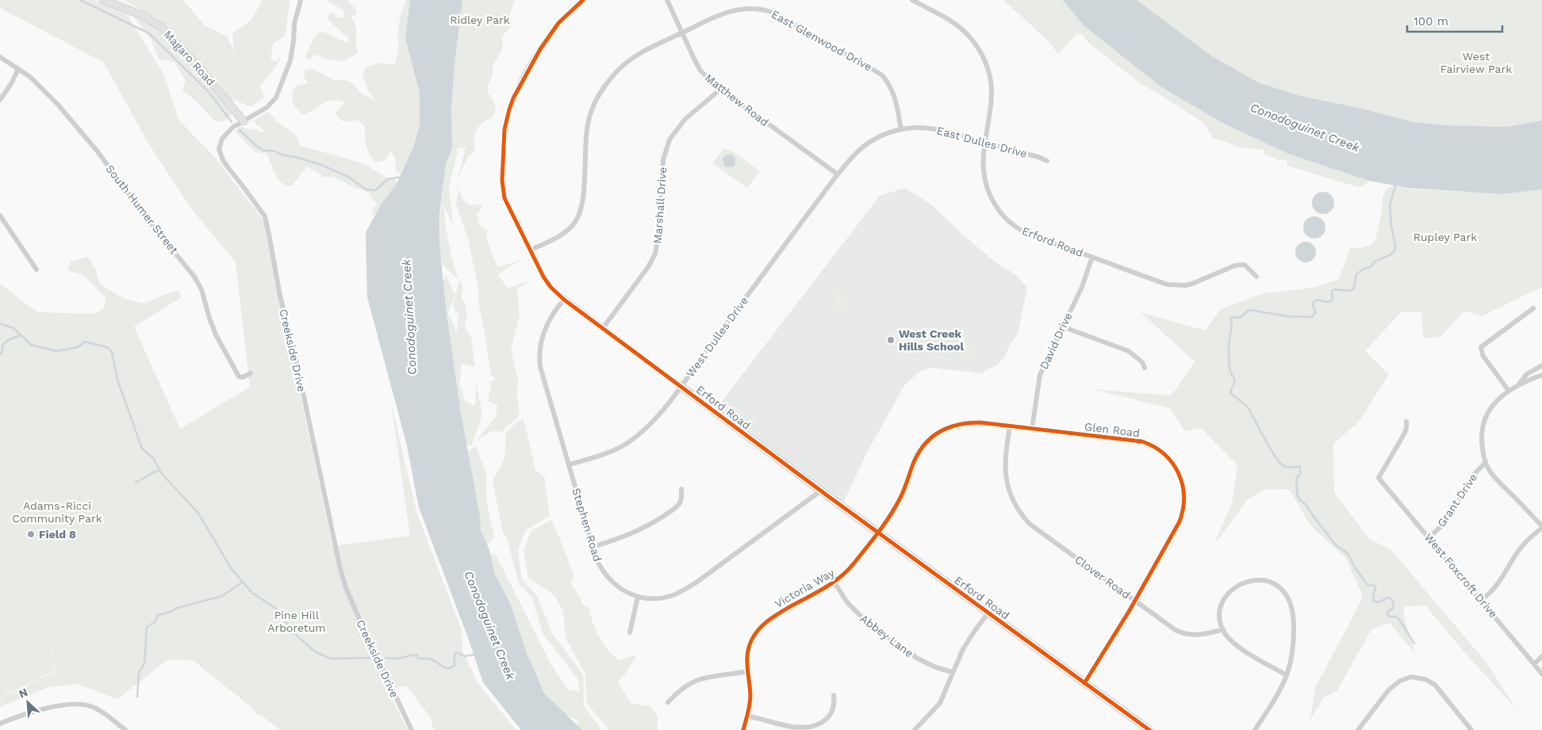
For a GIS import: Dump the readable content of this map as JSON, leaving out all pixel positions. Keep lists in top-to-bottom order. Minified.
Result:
{"streets":{"street":["East Glenwood Drive","Magaro Road","Matthew Road","East Dulles Drive","Marshall Drive","South Humer Street","Erford Road","West Dulles Drive","David Drive","Creekside Drive","Glen Road","Grant Drive","Stephen Road","West Foxcroft Drive","Clover Road","Victoria Way","Abbey Lane"]},"crossings":[["East Glenwood Drive","Matthew Road"],["East Glenwood Drive","East Dulles Drive"],["East Glenwood Drive","Erford Road"],["Magaro Road","Creekside Drive"],["Matthew Road","East Dulles Drive"],["Matthew Road","Marshall Drive"],["Matthew Road","West Dulles Drive"],["East Dulles Drive","Erford Road"],["East Dulles Drive","West Dulles Drive"],["Marshall Drive","Erford Road"],["Erford Road","West Dulles Drive"],["Erford Road","David Drive"],["Erford Road","Glen Road"],["Erford Road","Stephen Road"],["Erford Road","Victoria Way"],["West Dulles Drive","Stephen Road"],["David Drive","Glen Road"],["Glen Road","Clover Road"],["Glen Road","Victoria Way"],["Grant Drive","West Foxcroft Drive"],["Victoria Way","Abbey Lane"]],"water":["Conodoguinet Creek"],"parks":["Ridley Park","West Fairview Park","Rupley Park","Adams-Ricci Community Park","Pine Hill Arboretum"],"places":["West Creek Hills School","Field 8"],"scale_bar":"100 m","north":"top left"}
